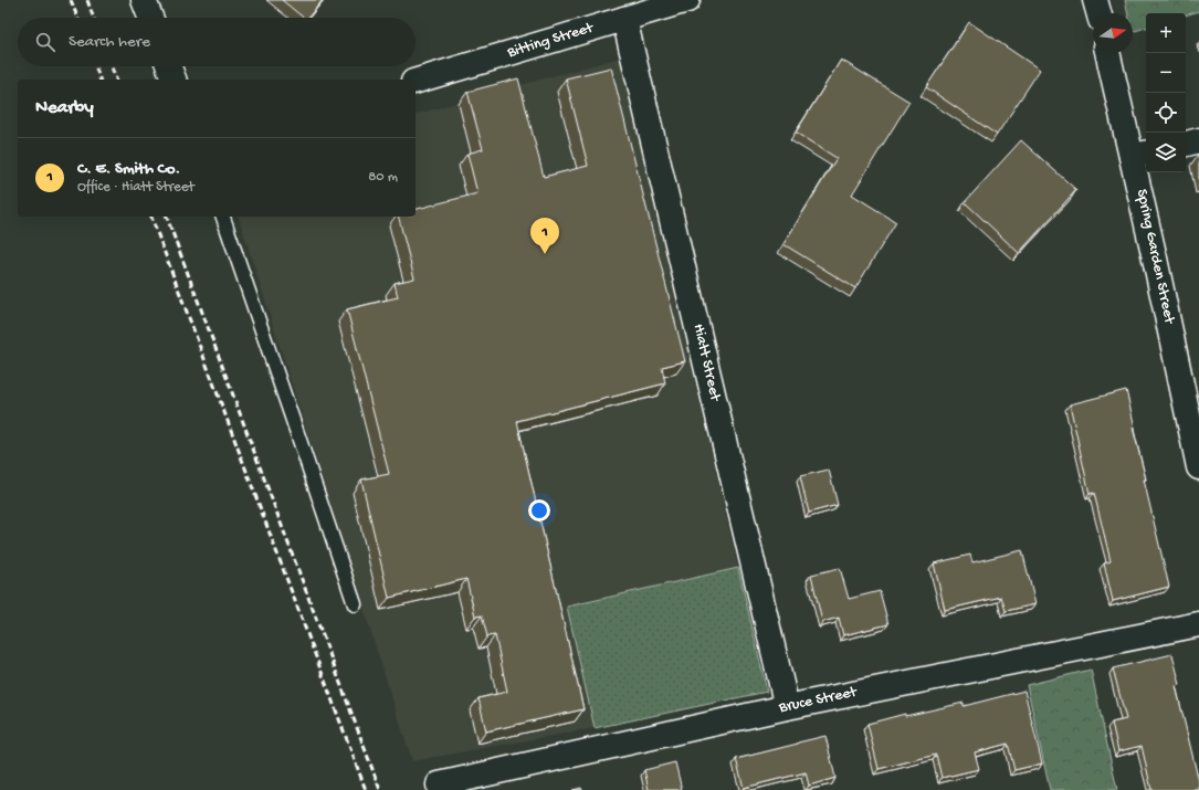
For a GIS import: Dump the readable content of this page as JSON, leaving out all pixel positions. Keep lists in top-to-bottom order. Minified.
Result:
{"streets":{"street":["Bitting Street","Spring Garden Street","Hiatt Street","Bruce Street"]},"crossings":[["Bitting Street","Hiatt Street"],["Hiatt Street","Bruce Street"]],"north":"right","page":{"map_buttons":["+","−"],"search":"Search here","heading":"Nearby","list":[{"mark":"1","name":"C. E. Smith Co.","note":"Office · Hiatt Street","value":"80 m"}],"pins":"1"}}
